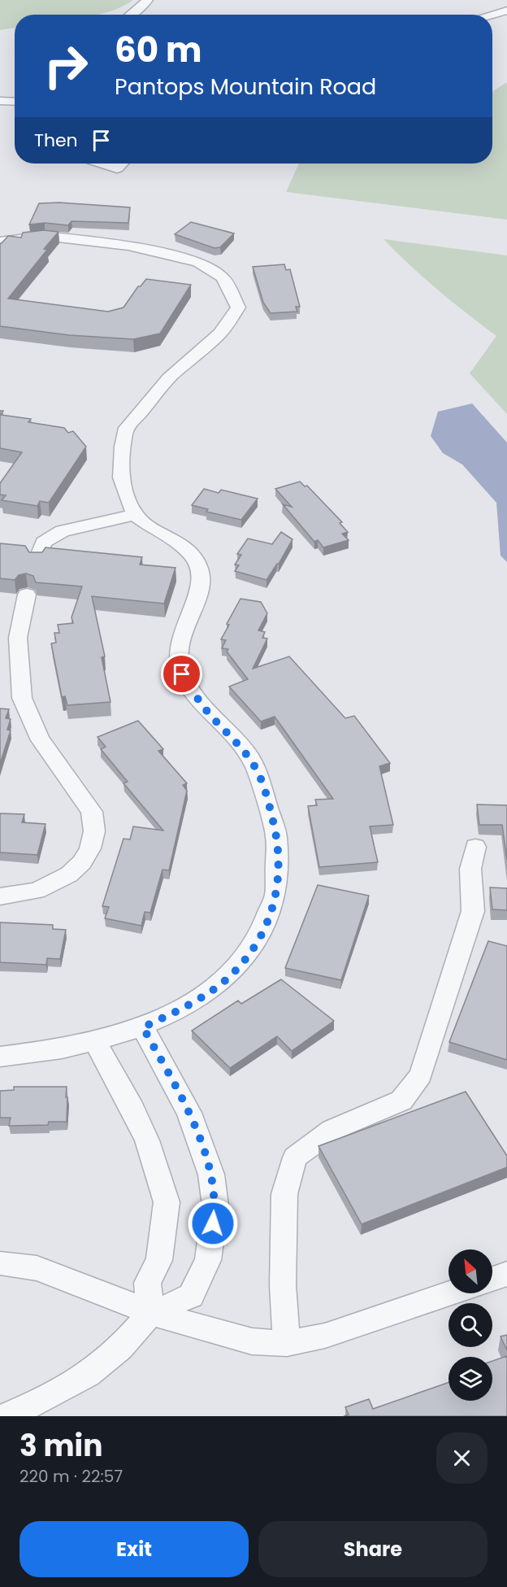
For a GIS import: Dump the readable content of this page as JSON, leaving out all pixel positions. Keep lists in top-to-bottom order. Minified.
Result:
{"north":"top left","page":{"turn":["60 m","Pantops Mountain Road"],"then":"Then","heading":["3 min","220 m · 22:57"],"buttons":["Exit","Share"]}}
